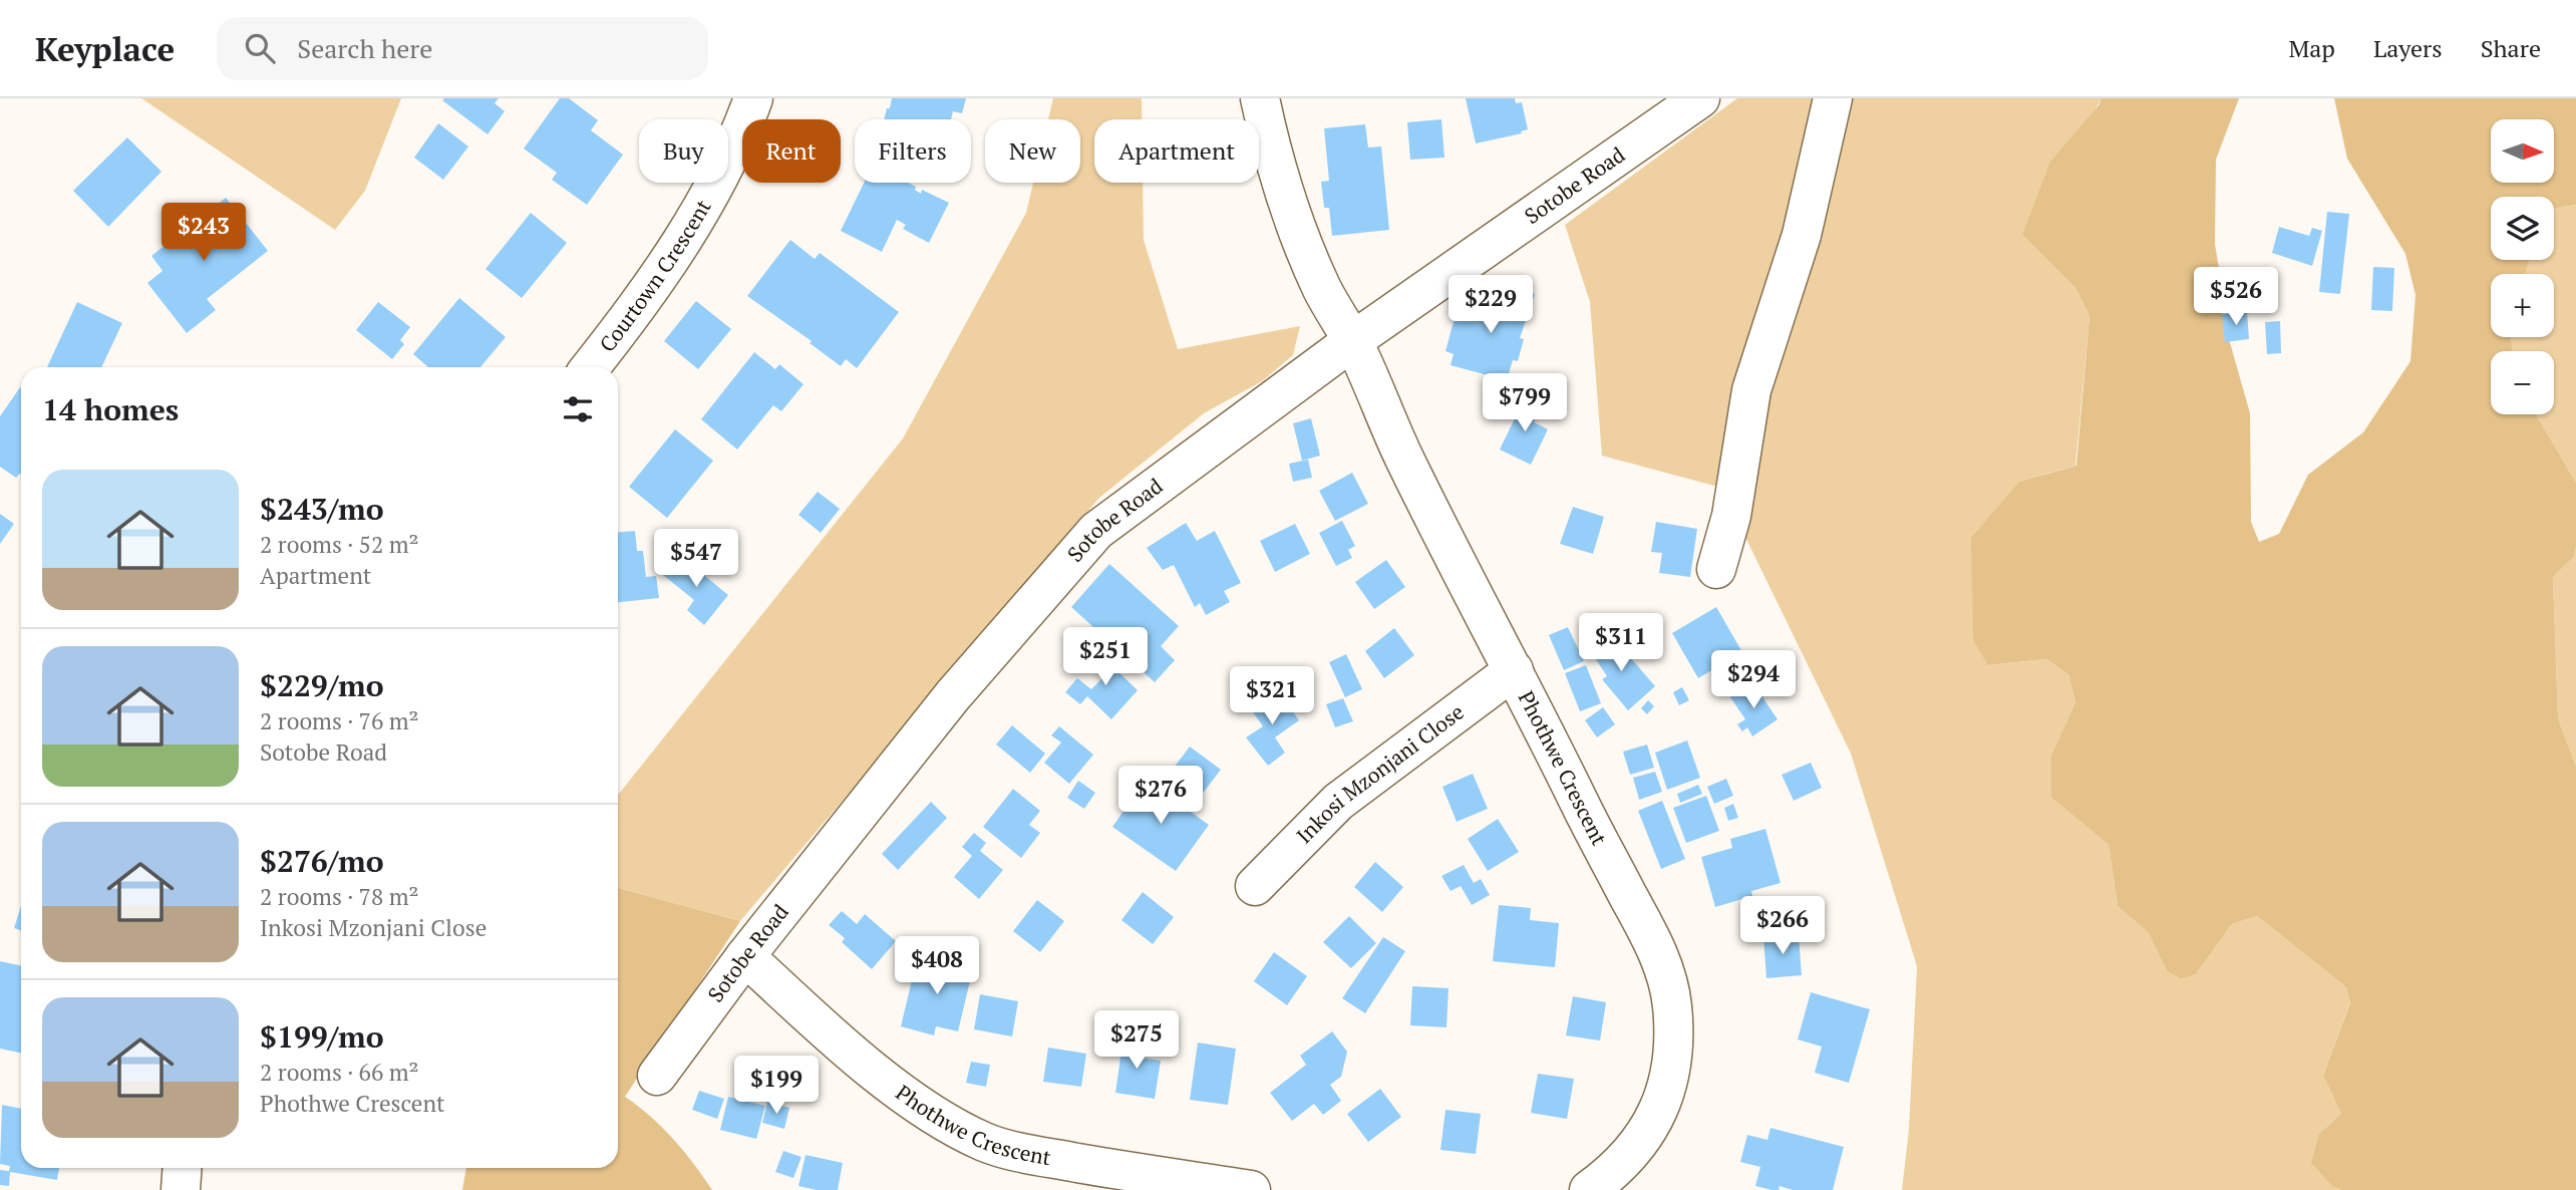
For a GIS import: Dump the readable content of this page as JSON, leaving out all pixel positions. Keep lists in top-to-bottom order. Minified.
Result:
{"streets":{"street":["Sotobe Road","Courtown Crescent","Phothwe Crescent","Inkosi Mzonjani Close"]},"crossings":[["Sotobe Road","Phothwe Crescent"],["Phothwe Crescent","Inkosi Mzonjani Close"]],"north":"right","page":{"header":"Keyplace","search":"Search here","nav":["Map","Layers","Share"],"map_buttons":["+","−"],"chip":["Buy","Rent","Filters","New","Apartment"],"price":["$243","$526","$229","$799","$547","$311","$251","$294","$321","$276","$266","$408","$275","$199"],"heading":"14 homes","list":[{"name":"$243/mo","note":"2 rooms · 52 m² · Apartment"},{"name":"$229/mo","note":"2 rooms · 76 m² · Sotobe Road"},{"name":"$276/mo","note":"2 rooms · 78 m² · Inkosi Mzonjani Close"},{"name":"$199/mo","note":"2 rooms · 66 m² · Phothwe Crescent"}]}}
